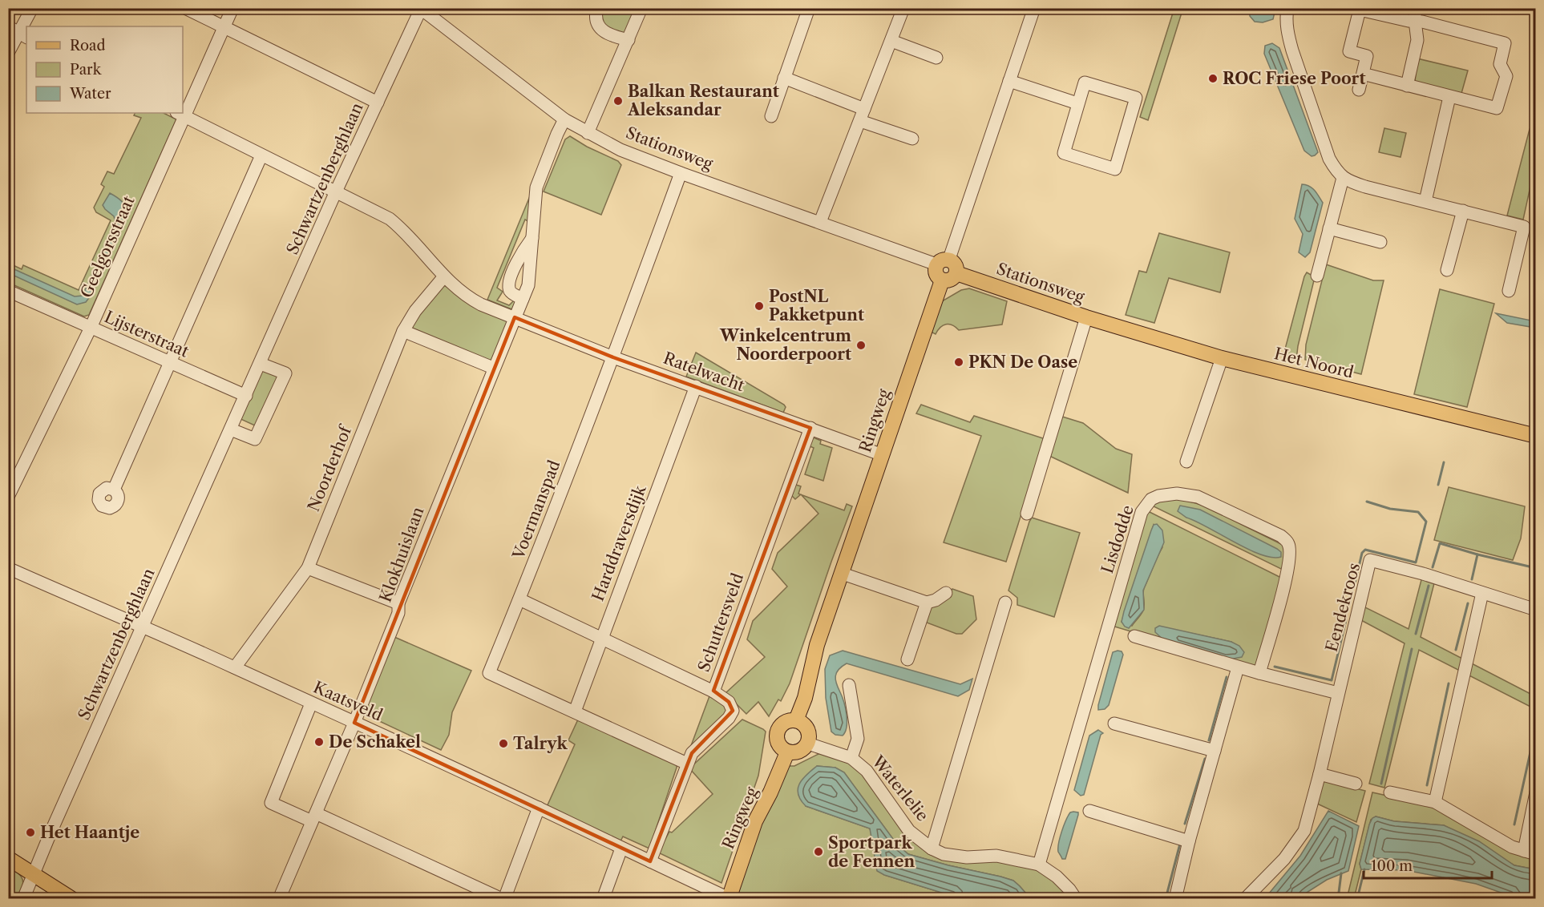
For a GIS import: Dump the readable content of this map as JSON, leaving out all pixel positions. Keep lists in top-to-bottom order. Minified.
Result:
{"streets":{"main road":["Stationsweg","Het Noord","Ringweg"],"street":["Schwartzenberghlaan","Geelgorsstraat","Lijsterstraat","Ratelwacht","Noorderhof","Voermanspad","Lisdodde","Harddraversdijk","Klokhuislaan","Eendekroos","Schuttersveld","Kaatsveld","Waterlelie"]},"crossings":[["Stationsweg","Schwartzenberghlaan"],["Stationsweg","Het Noord"],["Stationsweg","Ringweg"],["Stationsweg","Voermanspad"],["Stationsweg","Klokhuislaan"],["Schwartzenberghlaan","Lijsterstraat"],["Schwartzenberghlaan","Ratelwacht"],["Schwartzenberghlaan","Kaatsveld"],["Geelgorsstraat","Lijsterstraat"],["Geelgorsstraat","Ratelwacht"],["Ratelwacht","Ringweg"],["Ratelwacht","Noorderhof"],["Ratelwacht","Voermanspad"],["Ratelwacht","Harddraversdijk"],["Ratelwacht","Klokhuislaan"],["Ratelwacht","Schuttersveld"],["Ringweg","Waterlelie"],["Noorderhof","Kaatsveld"],["Voermanspad","Harddraversdijk"],["Lisdodde","Waterlelie"],["Klokhuislaan","Kaatsveld"]],"places":["ROC Friese Poort","Balkan Restaurant Aleksandar","PostNL Pakketpunt","Winkelcentrum Noorderpoort","PKN De Oase","De Schakel","Talryk","Het Haantje","Sportpark de Fennen"],"legend":["Road","Park","Water"],"scale_bar":"100 m"}
